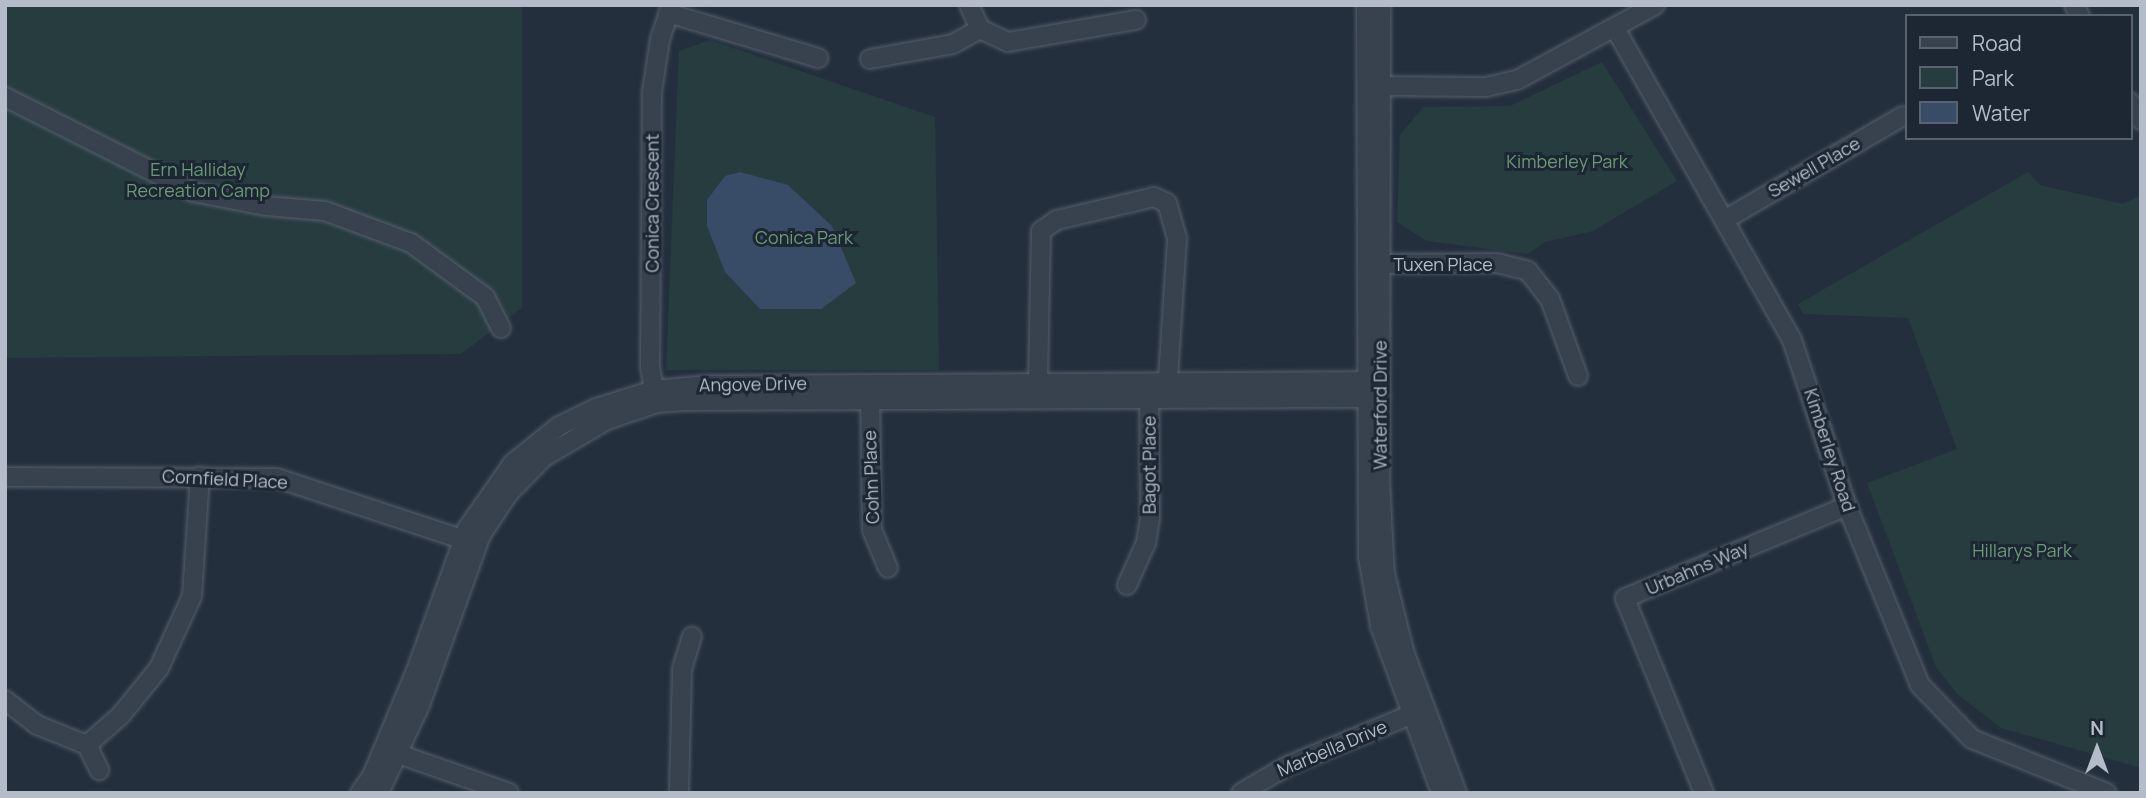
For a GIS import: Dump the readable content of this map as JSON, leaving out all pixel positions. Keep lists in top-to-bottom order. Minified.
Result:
{"streets":{"street":["Sewell Place","Conica Crescent","Tuxen Place","Angove Drive","Waterford Drive","Kimberley Road","Bagot Place","Cohn Place","Cornfield Place","Urbahns Way","Marbella Drive"]},"crossings":[["Sewell Place","Kimberley Road"],["Conica Crescent","Angove Drive"],["Tuxen Place","Waterford Drive"],["Angove Drive","Waterford Drive"],["Angove Drive","Bagot Place"],["Angove Drive","Cohn Place"],["Angove Drive","Cornfield Place"],["Waterford Drive","Marbella Drive"],["Kimberley Road","Urbahns Way"]],"parks":["Kimberley Park","Ern Halliday Recreation Camp","Conica Park","Hillarys Park"],"legend":["Road","Park","Water"],"north":"top"}
